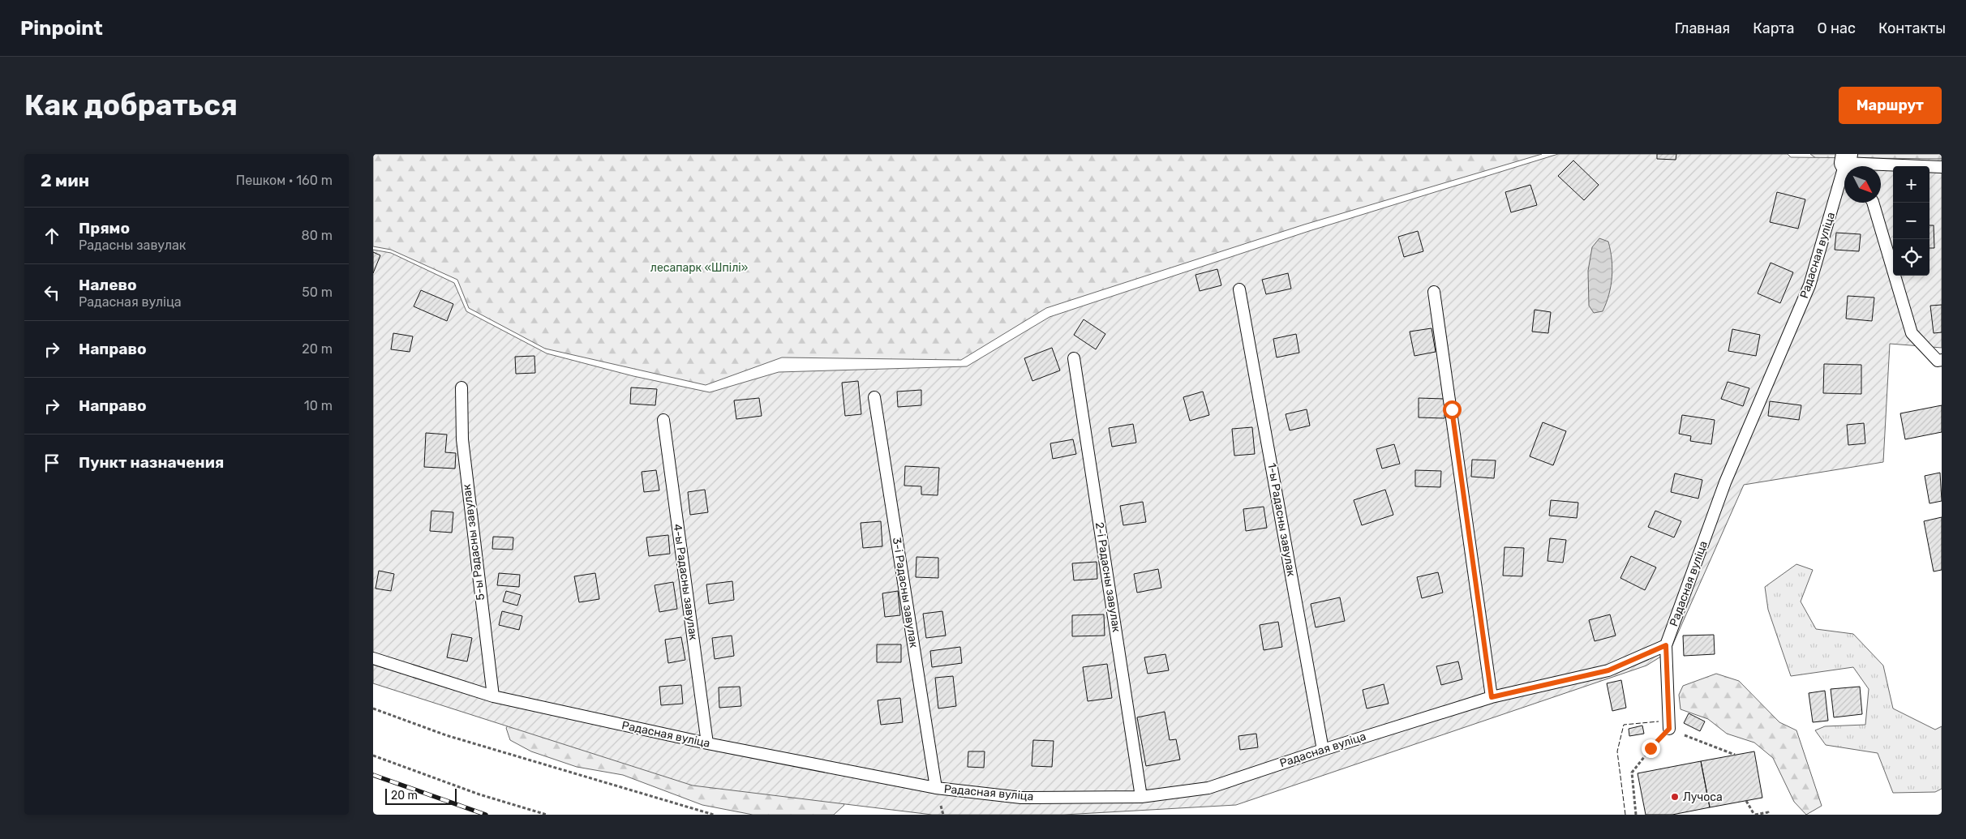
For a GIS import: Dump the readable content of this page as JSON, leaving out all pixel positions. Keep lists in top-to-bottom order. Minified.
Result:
{"streets":{"lane":["Радасная вуліца","1-ы Радасны завулак","5-ы Радасны завулак","2-і Радасны завулак","4-ы Радасны завулак","3-і Радасны завулак"]},"crossings":[["Радасная вуліца","1-ы Радасны завулак"],["Радасная вуліца","5-ы Радасны завулак"],["Радасная вуліца","2-і Радасны завулак"],["Радасная вуліца","4-ы Радасны завулак"],["Радасная вуліца","3-і Радасны завулак"]],"parks":["лесапарк «Шпілі»"],"places":["Лучоса"],"scale_bar":"20 m","north":"bottom right","page":{"header":"Pinpoint","nav":["Главная","Карта","О нас","Контакты"],"buttons":"Маршрут","title":"Как добраться","heading":["2 мин","Пешком · 160 m"],"map_buttons":["+","−"],"list":[["Прямо","Радасны завулак","80 m"],["Налево","Радасная вуліца","50 m"],["Направо","20 m"],["Направо","10 m"],"Пункт назначения"],"scale":"20 m"}}
